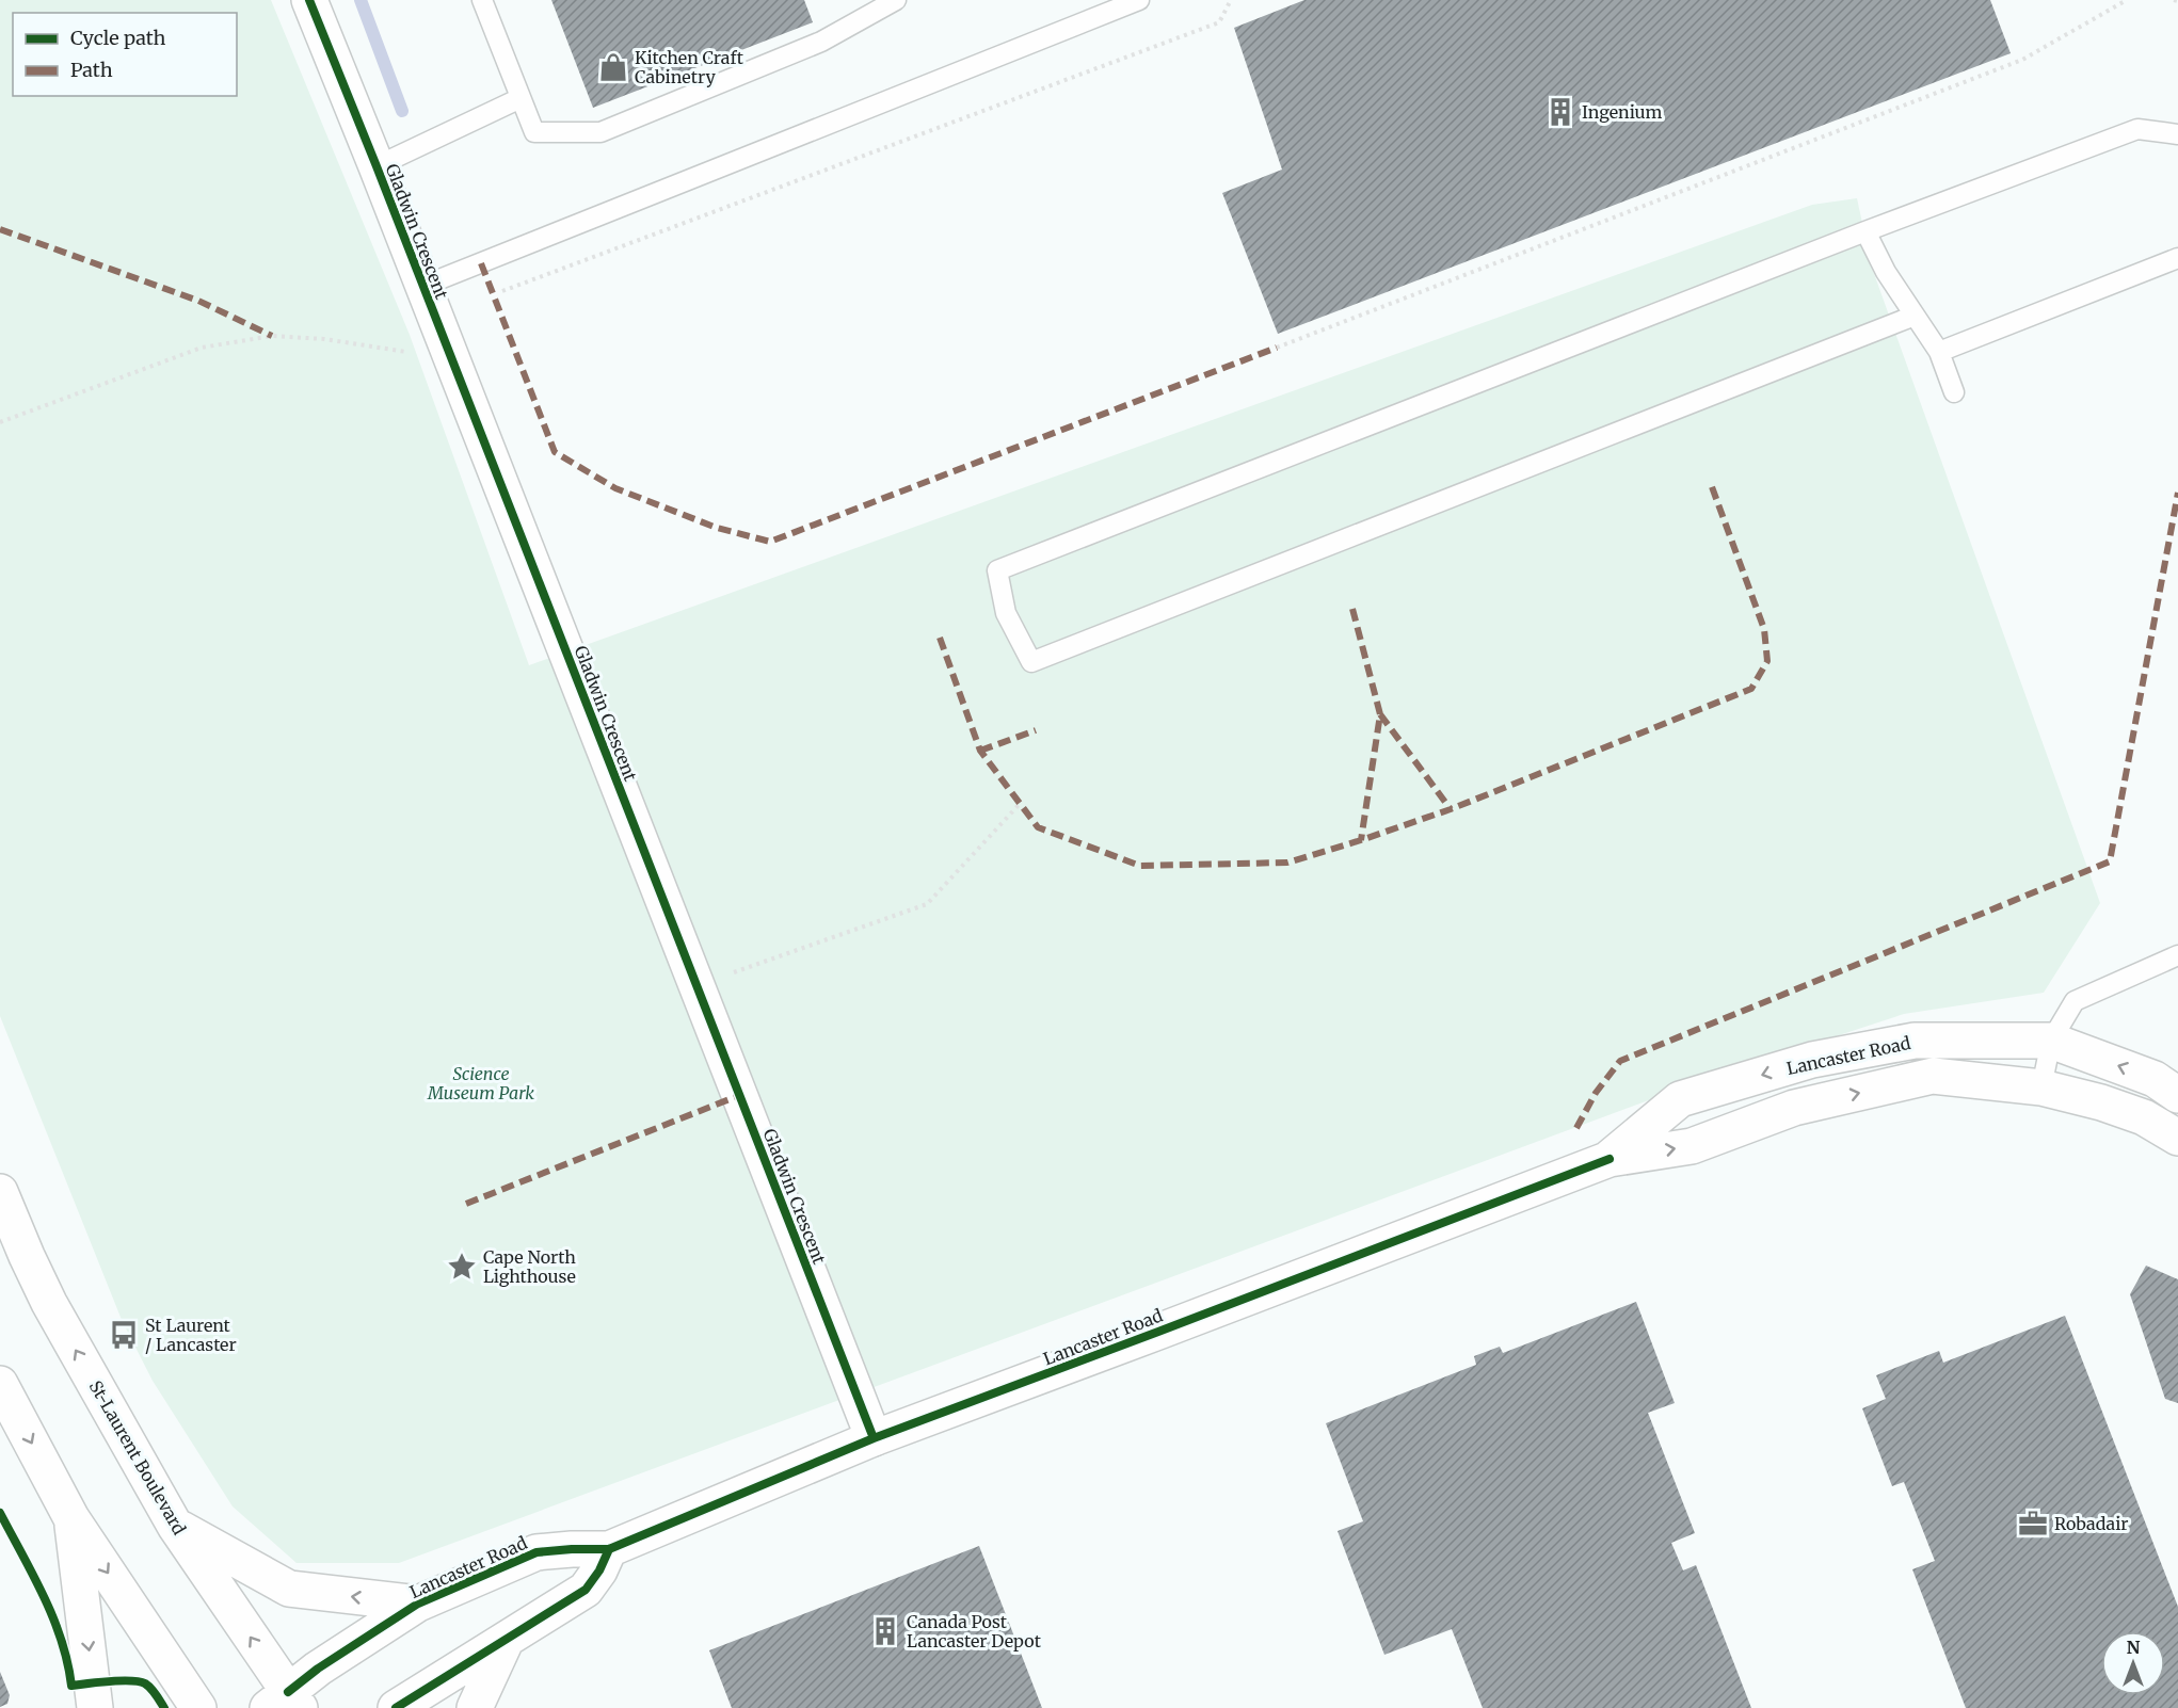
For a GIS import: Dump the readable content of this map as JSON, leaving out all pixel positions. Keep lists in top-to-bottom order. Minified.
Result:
{"streets":{"street":["Gladwin Crescent","Lancaster Road","St-Laurent Boulevard"]},"crossings":[["Gladwin Crescent","Lancaster Road"],["Lancaster Road","St-Laurent Boulevard"]],"parks":["Science Museum Park"],"places":{"shop":["Kitchen Craft Cabinetry"],"building":["Ingenium","Canada Post Lancaster Depot"],"place":["Cape North Lighthouse"],"bus stop":["St Laurent / Lancaster"],"office":["Robadair"]},"legend":["Cycle path","Path"],"north":"top"}
